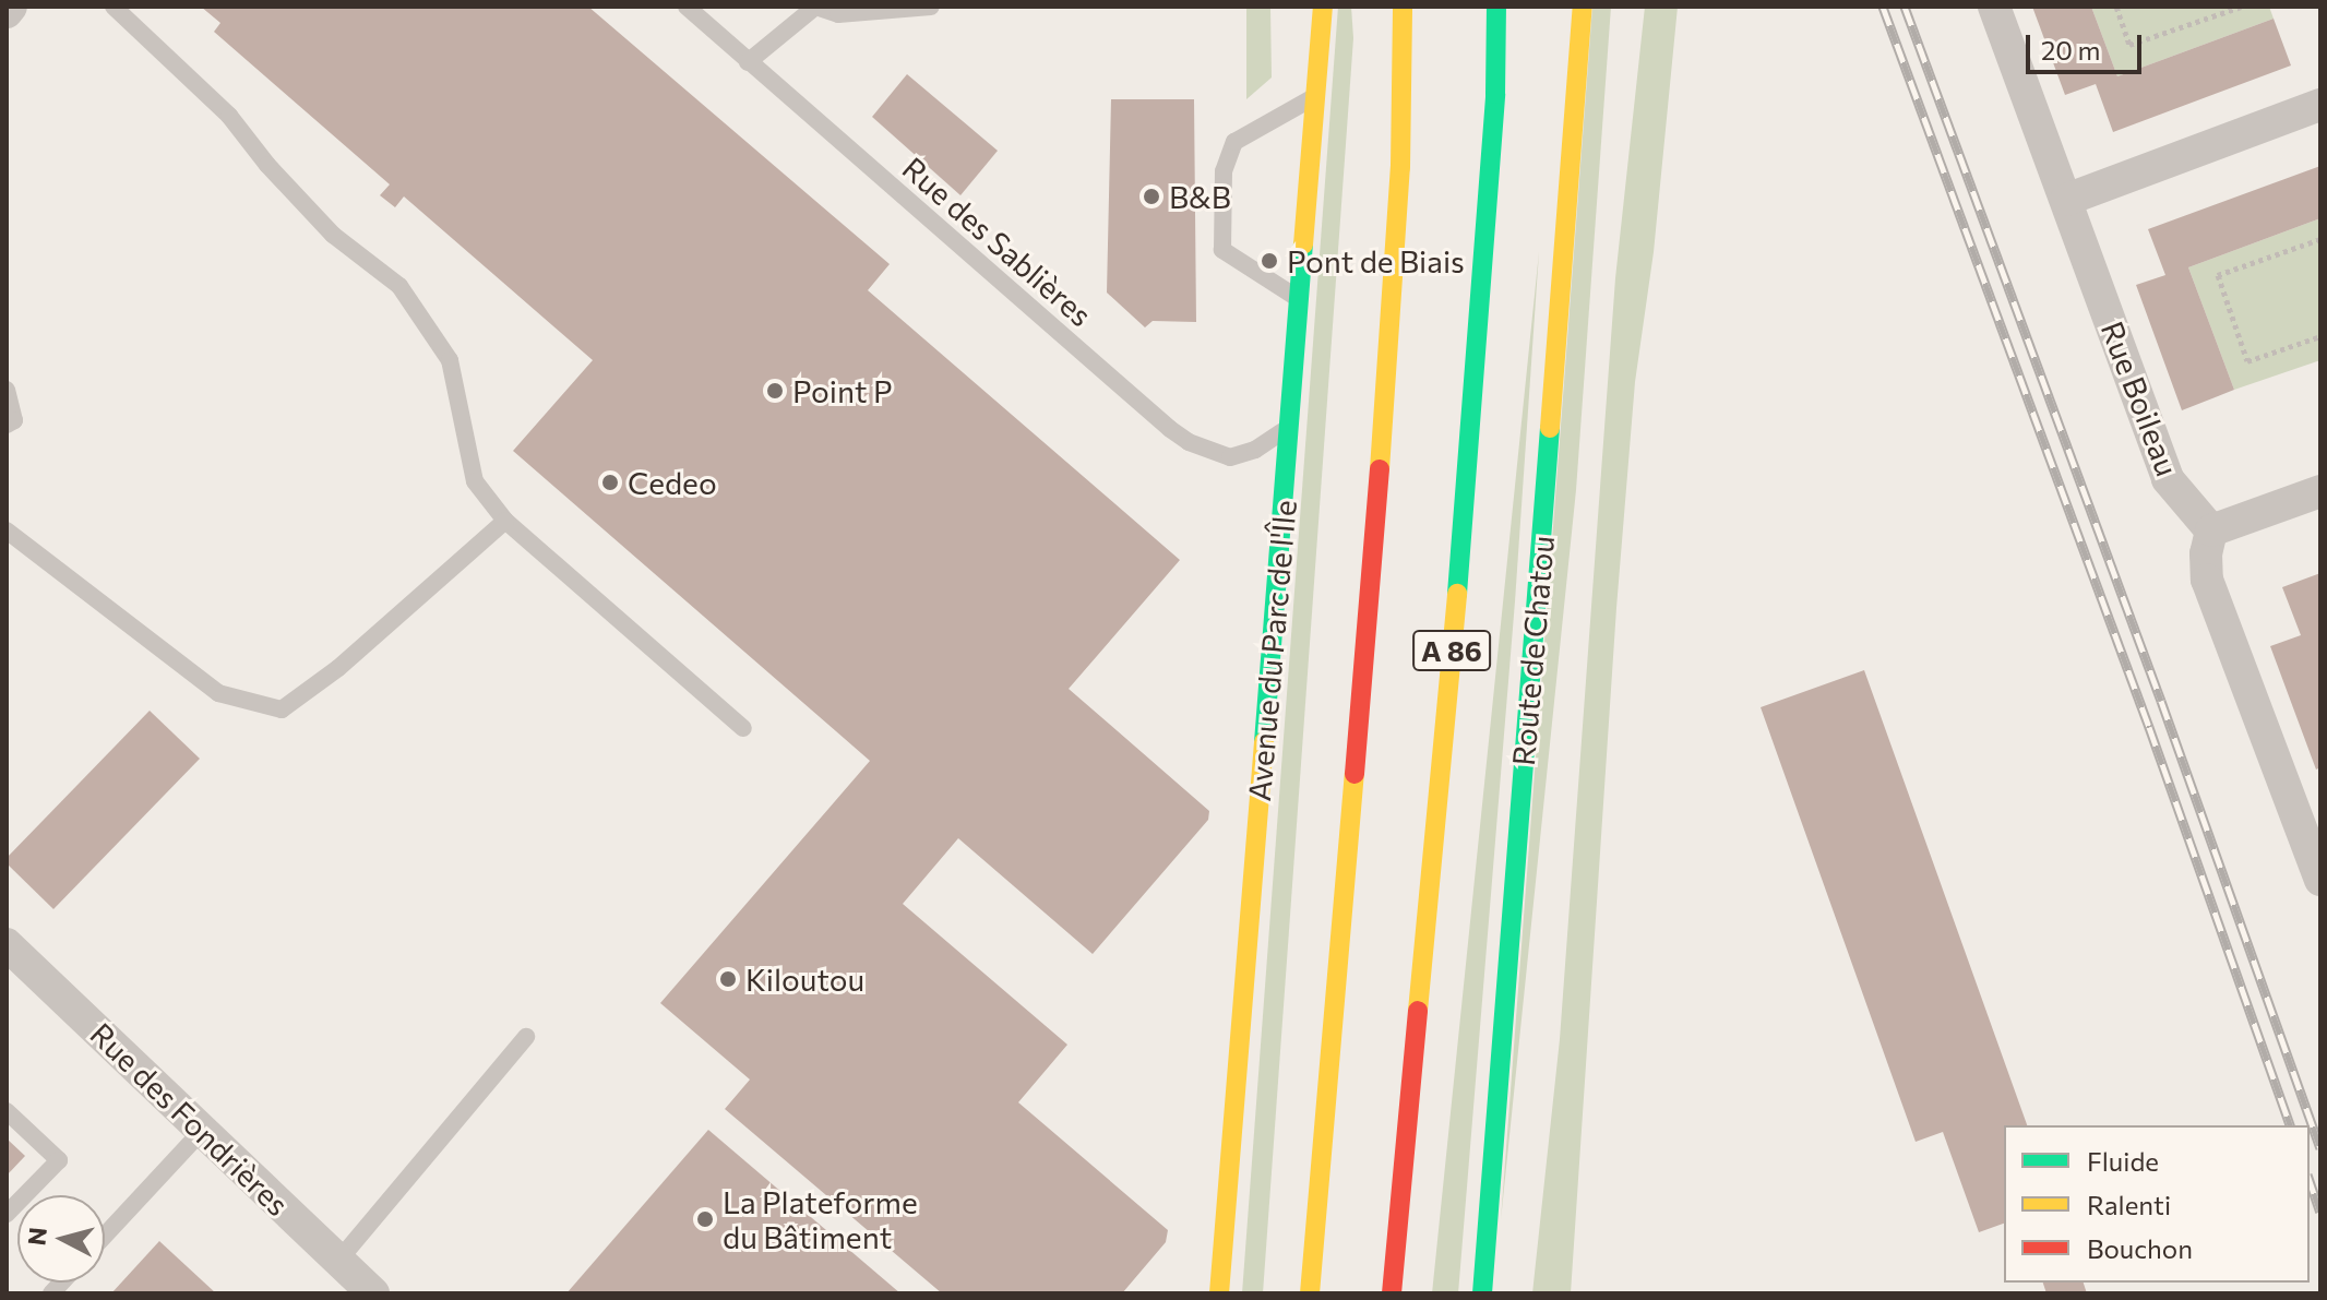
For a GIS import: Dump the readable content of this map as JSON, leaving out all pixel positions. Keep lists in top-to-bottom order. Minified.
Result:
{"streets":{"main road":["Avenue du Parc de l'Île","A 86","Route de Chatou"],"street":["Rue Boileau","Rue des Fondrières"],"lane":["Rue des Sablières"]},"crossings":[["Rue des Sablières","Avenue du Parc de l'Île"]],"places":["B&B","Pont de Biais","Point P","Cedeo","Kiloutou","La Plateforme du Bâtiment"],"legend":["Fluide","Ralenti","Bouchon"],"scale_bar":"20 m","north":"left"}
